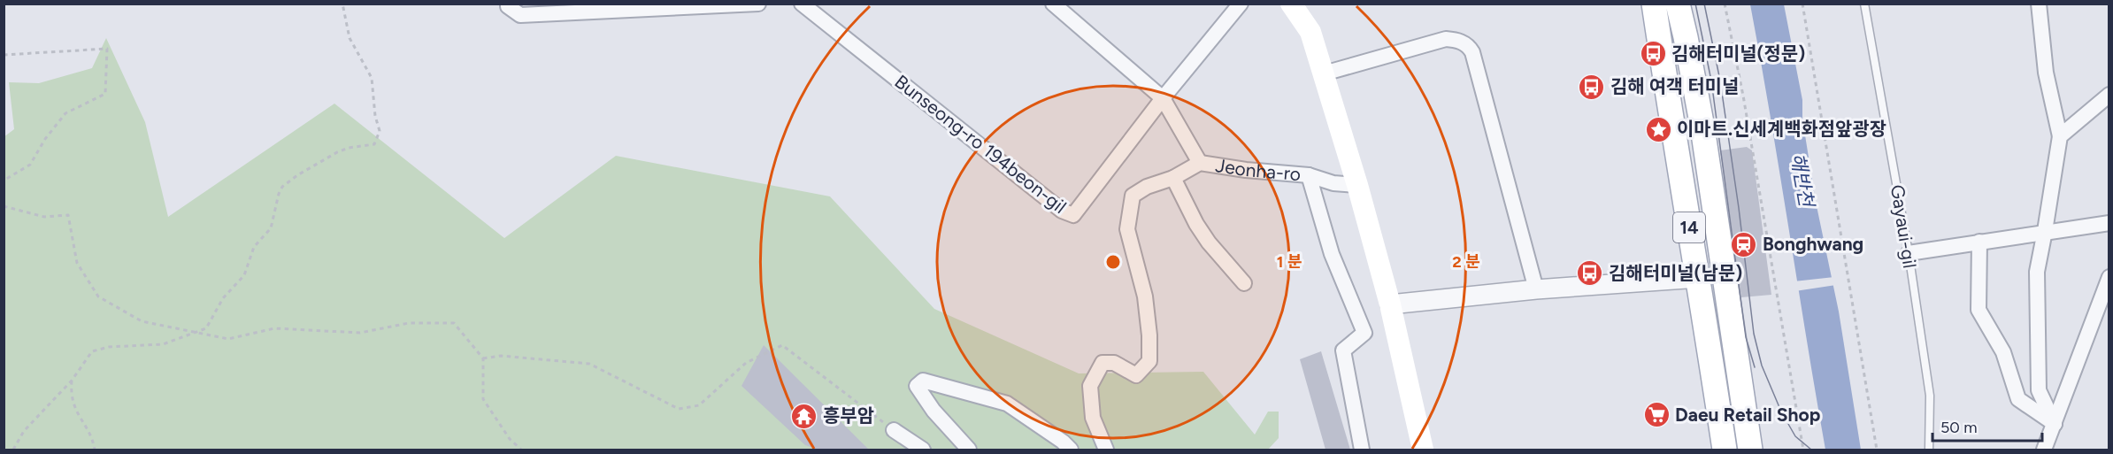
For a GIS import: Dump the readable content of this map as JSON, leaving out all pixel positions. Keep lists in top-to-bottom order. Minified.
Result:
{"streets":{"main road":["14"],"street":["Bunseong-ro 194beon-gil","Jeonha-ro"],"lane":["Gayaui-gil"]},"water":["해반천"],"places":{"bus stop":["김해터미널(정문)","김해 여객 터미널","김해터미널(남문)"],"place":["이마트.신세계백화점앞광장"],"station":["Bonghwang"],"supermarket":["Daeu Retail Shop"],"temple":["흥부암"]},"scale_bar":"50 m","rings":["1 분","2 분"]}
